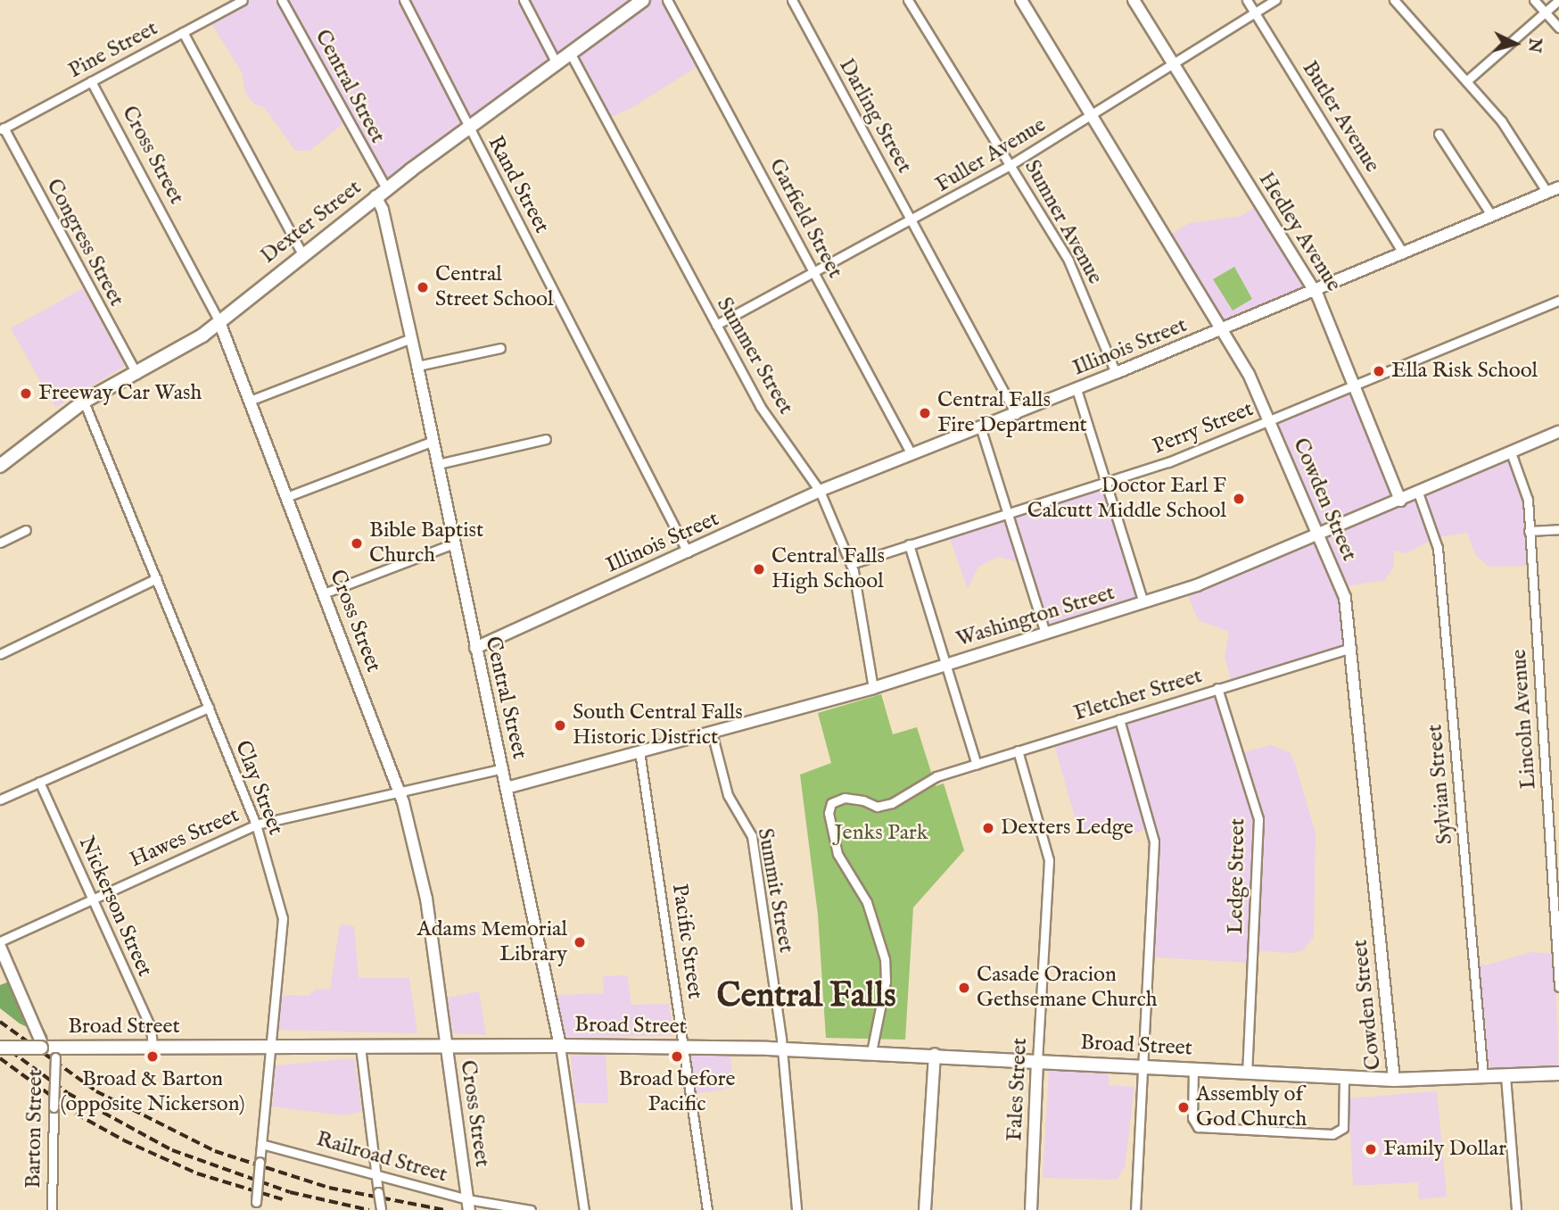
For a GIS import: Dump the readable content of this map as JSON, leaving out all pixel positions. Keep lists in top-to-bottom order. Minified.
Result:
{"streets":{"main road":["Dexter Street","Broad Street"],"street":["Pine Street","Central Street","Darling Street","Butler Avenue","Cross Street","Fuller Avenue","Rand Street","Garfield Street","Sumner Avenue","Hedley Avenue","Congress Street","Illinois Street","Summer Street","Perry Street","Cowden Street","Washington Street","Fletcher Street","Lincoln Avenue","Sylvian Street","Clay Street","Hawes Street","Ledge Street","Summit Street","Nickerson Street","Pacific Street","Fales Street","Barton Street","Railroad Street"]},"crossings":[["Pine Street","Cross Street"],["Pine Street","Congress Street"],["Central Street","Dexter Street"],["Central Street","Illinois Street"],["Central Street","Washington Street"],["Central Street","Hawes Street"],["Central Street","Broad Street"],["Darling Street","Fuller Avenue"],["Darling Street","Illinois Street"],["Butler Avenue","Fuller Avenue"],["Butler Avenue","Illinois Street"],["Cross Street","Dexter Street"],["Cross Street","Hawes Street"],["Cross Street","Broad Street"],["Cross Street","Railroad Street"],["Fuller Avenue","Garfield Street"],["Fuller Avenue","Sumner Avenue"],["Fuller Avenue","Hedley Avenue"],["Fuller Avenue","Summer Street"],["Fuller Avenue","Cowden Street"],["Rand Street","Dexter Street"],["Rand Street","Illinois Street"],["Garfield Street","Illinois Street"],["Dexter Street","Congress Street"],["Dexter Street","Summer Street"],["Dexter Street","Clay Street"],["Sumner Avenue","Illinois Street"],["Hedley Avenue","Illinois Street"],["Hedley Avenue","Perry Street"],["Hedley Avenue","Washington Street"],["Illinois Street","Summer Street"],["Illinois Street","Cowden Street"],["Summer Street","Perry Street"],["Summer Street","Washington Street"],["Perry Street","Cowden Street"],["Cowden Street","Washington Street"],["Cowden Street","Fletcher Street"],["Cowden Street","Broad Street"],["Washington Street","Lincoln Avenue"],["Washington Street","Sylvian Street"],["Washington Street","Summit Street"],["Washington Street","Pacific Street"],["Fletcher Street","Ledge Street"],["Fletcher Street","Broad Street"],["Fletcher Street","Fales Street"],["Sylvian Street","Broad Street"],["Clay Street","Hawes Street"],["Clay Street","Broad Street"],["Clay Street","Railroad Street"],["Hawes Street","Nickerson Street"],["Ledge Street","Broad Street"],["Summit Street","Broad Street"],["Nickerson Street","Broad Street"],["Pacific Street","Broad Street"],["Broad Street","Fales Street"],["Broad Street","Barton Street"]],"districts":["Central Falls"],"parks":["Jenks Park"],"places":["Central Street School","Ella Risk School","Freeway Car Wash","Central Falls Fire Department","Doctor Earl F Calcutt Middle School","Bible Baptist Church","Central Falls High School","South Central Falls Historic District","Dexters Ledge","Adams Memorial Library","Casade Oracion Gethsemane Church","Broad & Barton (opposite Nickerson)","Broad before Pacific","Assembly of God Church","Family Dollar"],"north":"right"}
